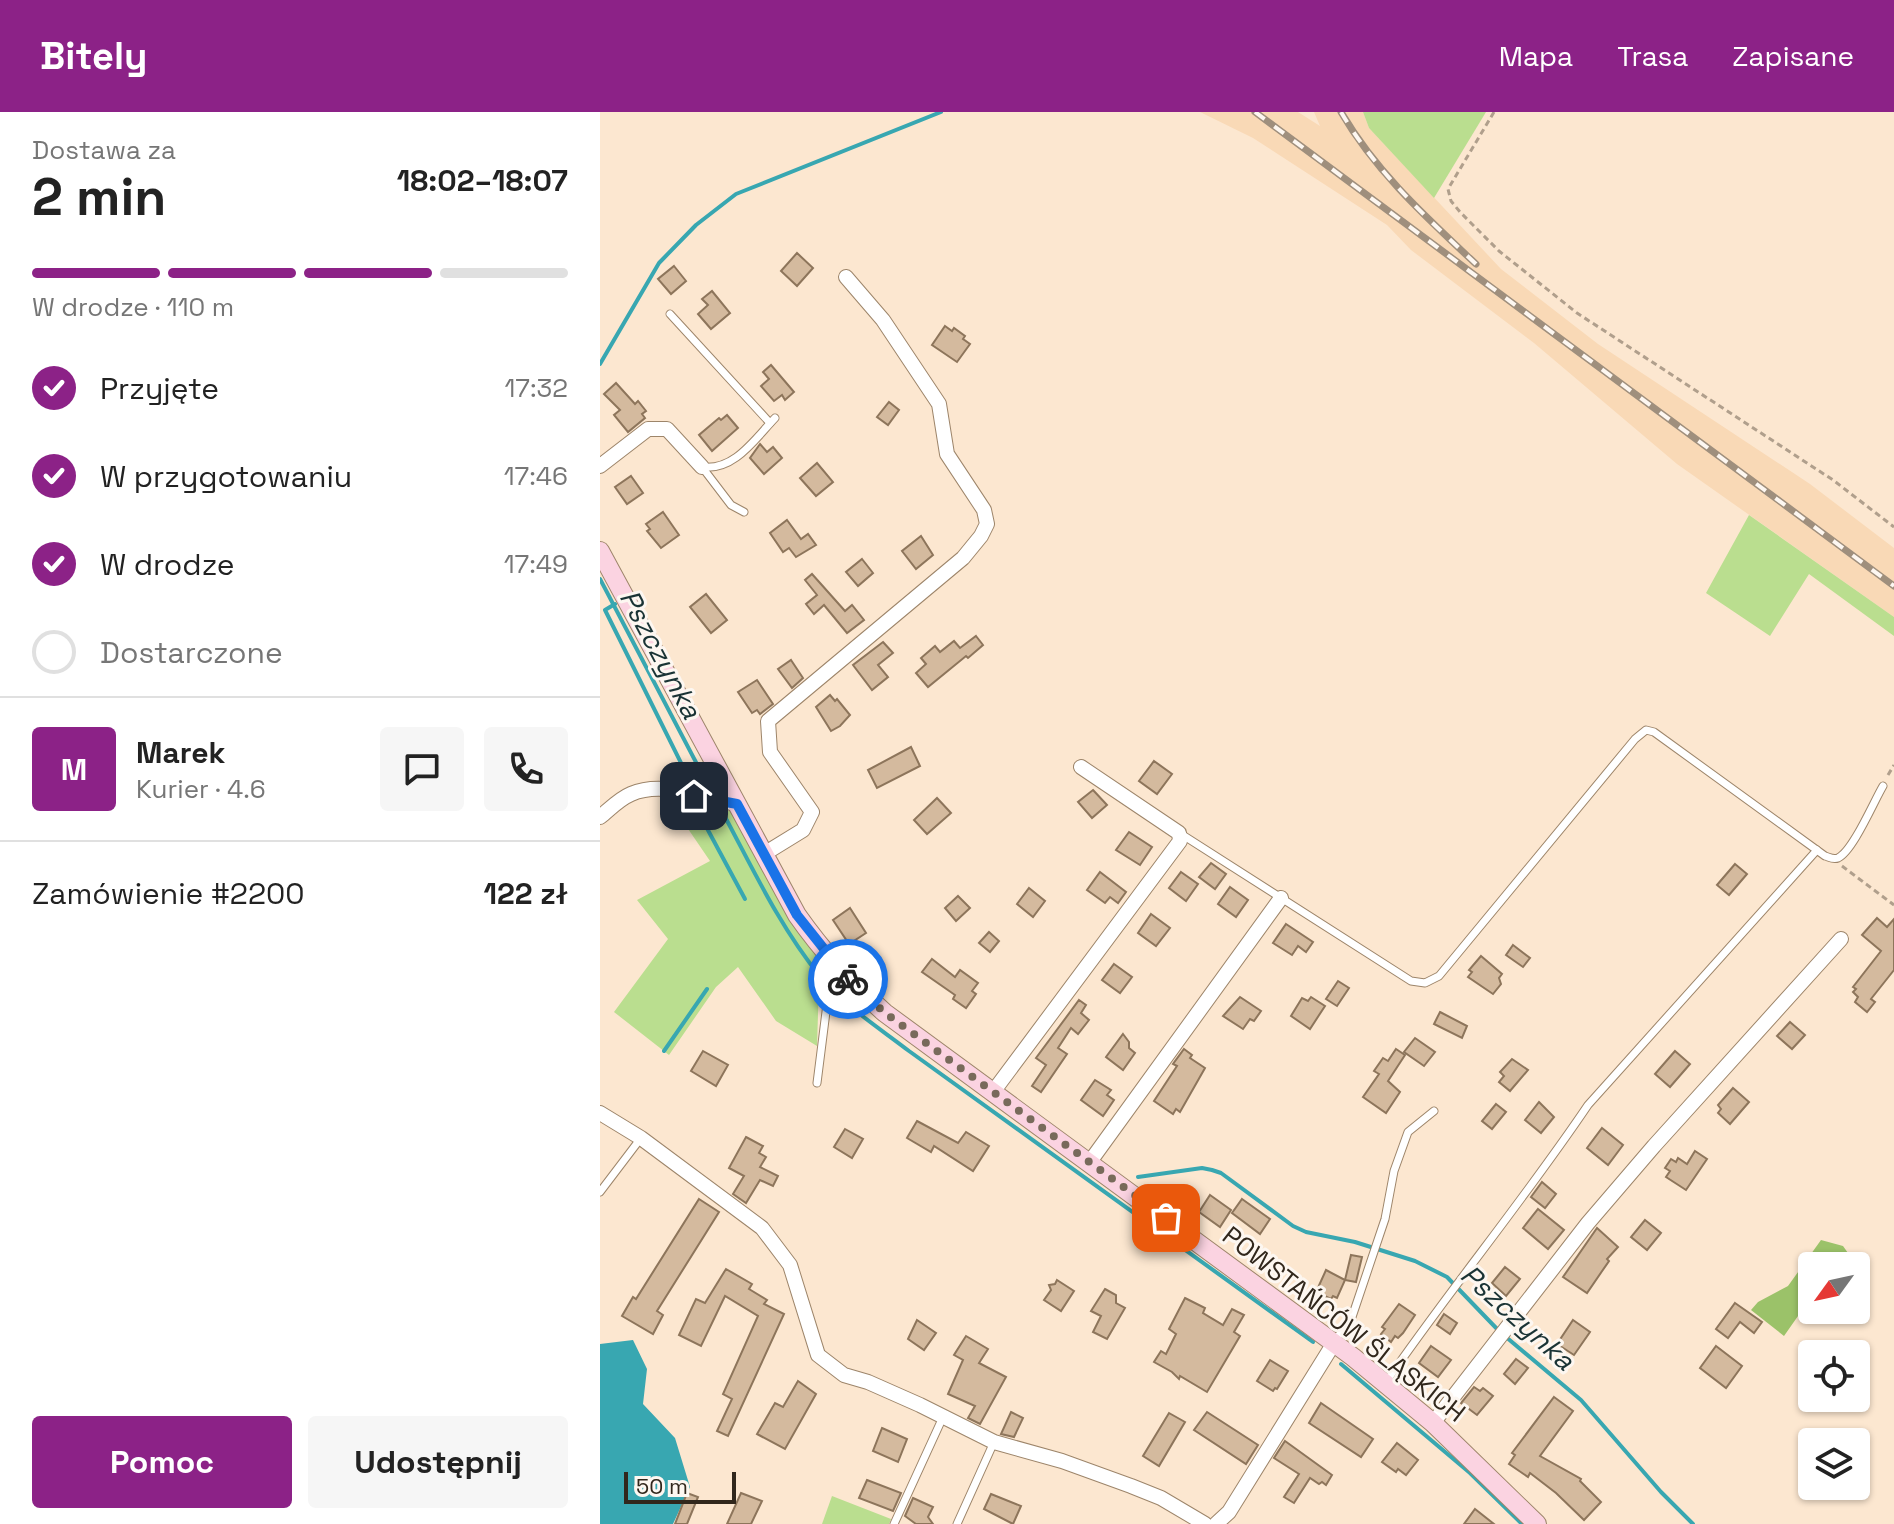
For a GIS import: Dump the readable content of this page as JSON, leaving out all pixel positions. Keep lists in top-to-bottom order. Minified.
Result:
{"streets":{"street":["POWSTAŃCÓW ŚLĄSKICH"]},"water":["Pszczynka"],"scale_bar":"50 m","north":"bottom left","page":{"header":"Bitely","nav":["Mapa","Trasa","Zapisane"],"heading":["2 min","Dostawa za","18:02–18:07"],"panel":["Marek","Kurier · 4.6","Zamówienie #2200","122 zł"],"bar":"W drodze · 110 m","list":[["Przyjęte","17:32"],["W przygotowaniu","17:46"],["W drodze","17:49"],"Dostarczone"],"round":"M","buttons":["Pomoc","Udostępnij"],"scale":"50 m"}}
